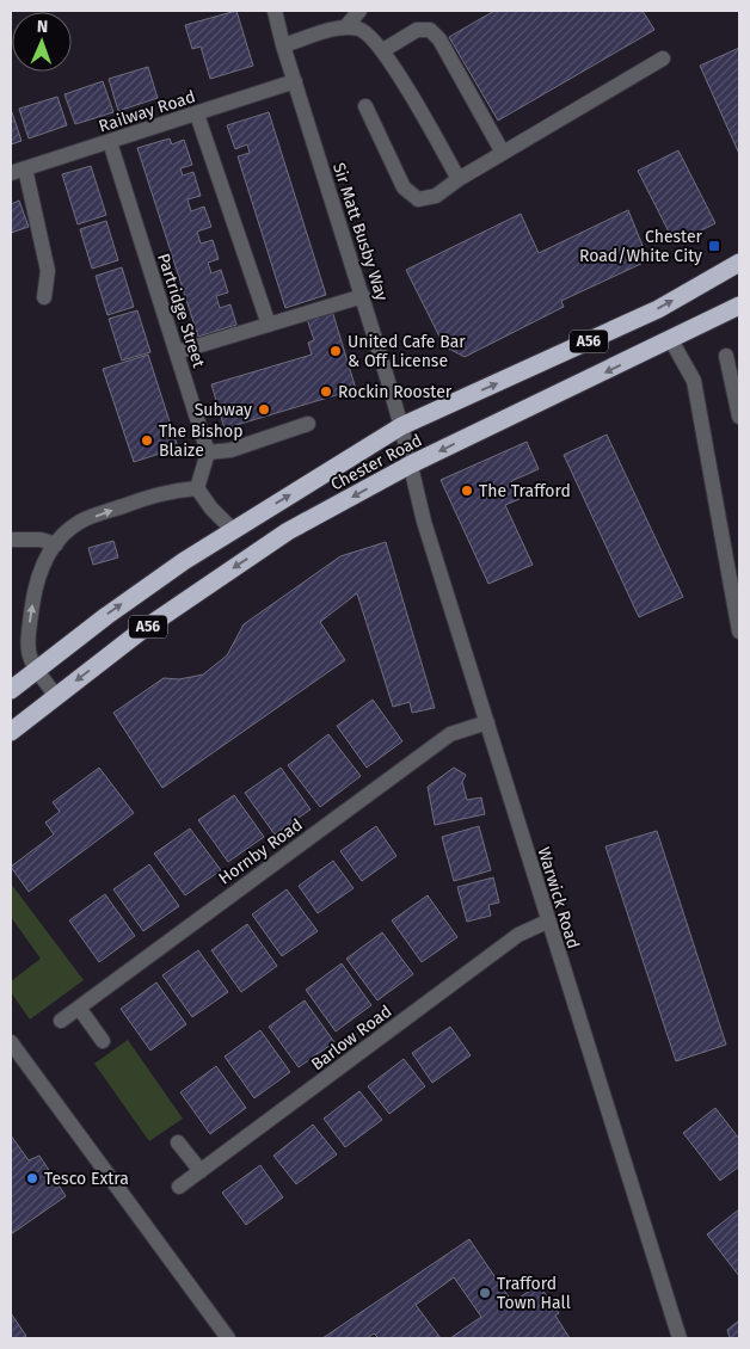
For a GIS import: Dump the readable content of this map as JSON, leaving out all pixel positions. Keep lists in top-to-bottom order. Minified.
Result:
{"streets":{"highway":["A56","Chester Road"],"street":["Railway Road","Sir Matt Busby Way","Partridge Street","Hornby Road","Warwick Road","Barlow Road"]},"crossings":[["Railway Road","Sir Matt Busby Way"],["Railway Road","Partridge Street"],["Sir Matt Busby Way","Chester Road"],["Sir Matt Busby Way","Warwick Road"],["Chester Road","Warwick Road"],["Hornby Road","Warwick Road"],["Warwick Road","Barlow Road"]],"places":{"transit":["Chester Road/White City"],"other":["United Cafe Bar & Off License","Rockin Rooster","Subway","The Bishop Blaize","The Trafford","Tesco Extra","Trafford Town Hall"]},"north":"top"}
